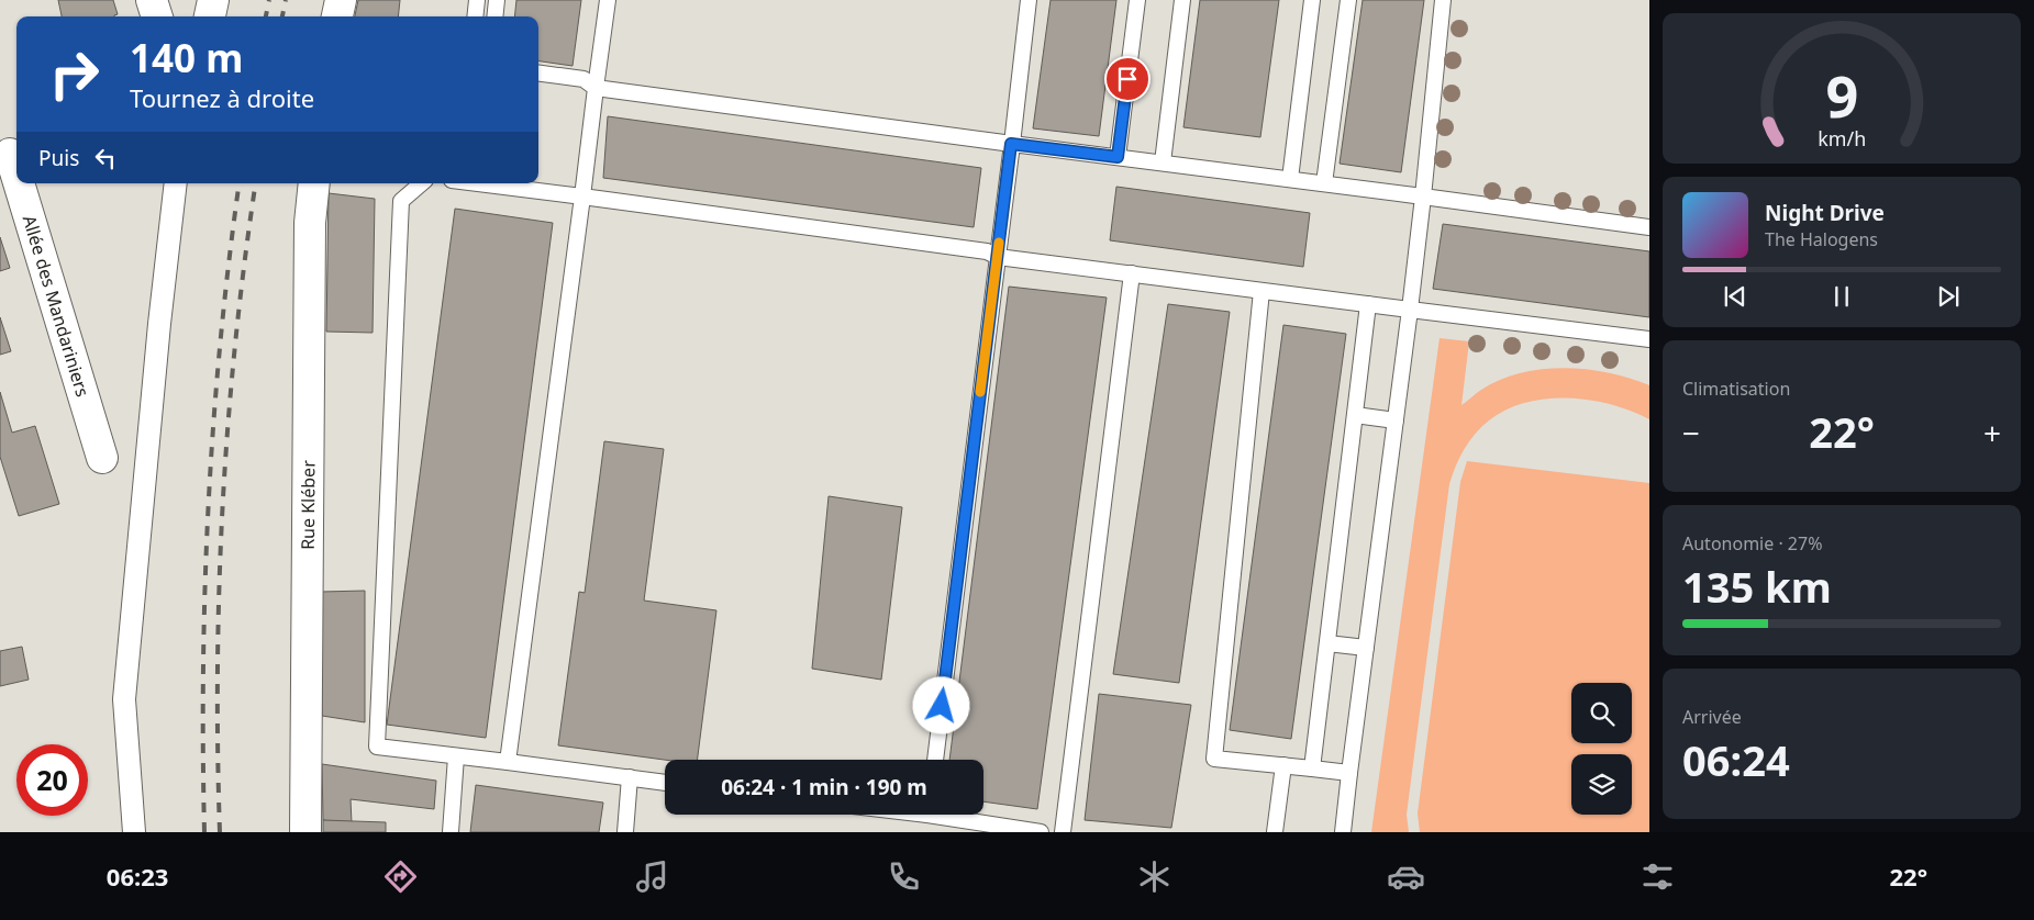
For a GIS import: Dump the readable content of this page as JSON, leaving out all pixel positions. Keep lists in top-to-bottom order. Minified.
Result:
{"streets":{"street":["Allée des Mandariniers","Rue Kléber"]},"page":{"turn":["140 m","Tournez à droite"],"then":"Puis","song":["Night Drive","The Halogens"],"tile":["Climatisation",["Autonomie · 27%","135 km"],["Arrivée","06:24"]],"heat":["−","22°","+"],"limit":"20","trip":"06:24 · 1 min · 190 m","tabs":["06:23","22°"],"gauge":["9","km/h"]}}
